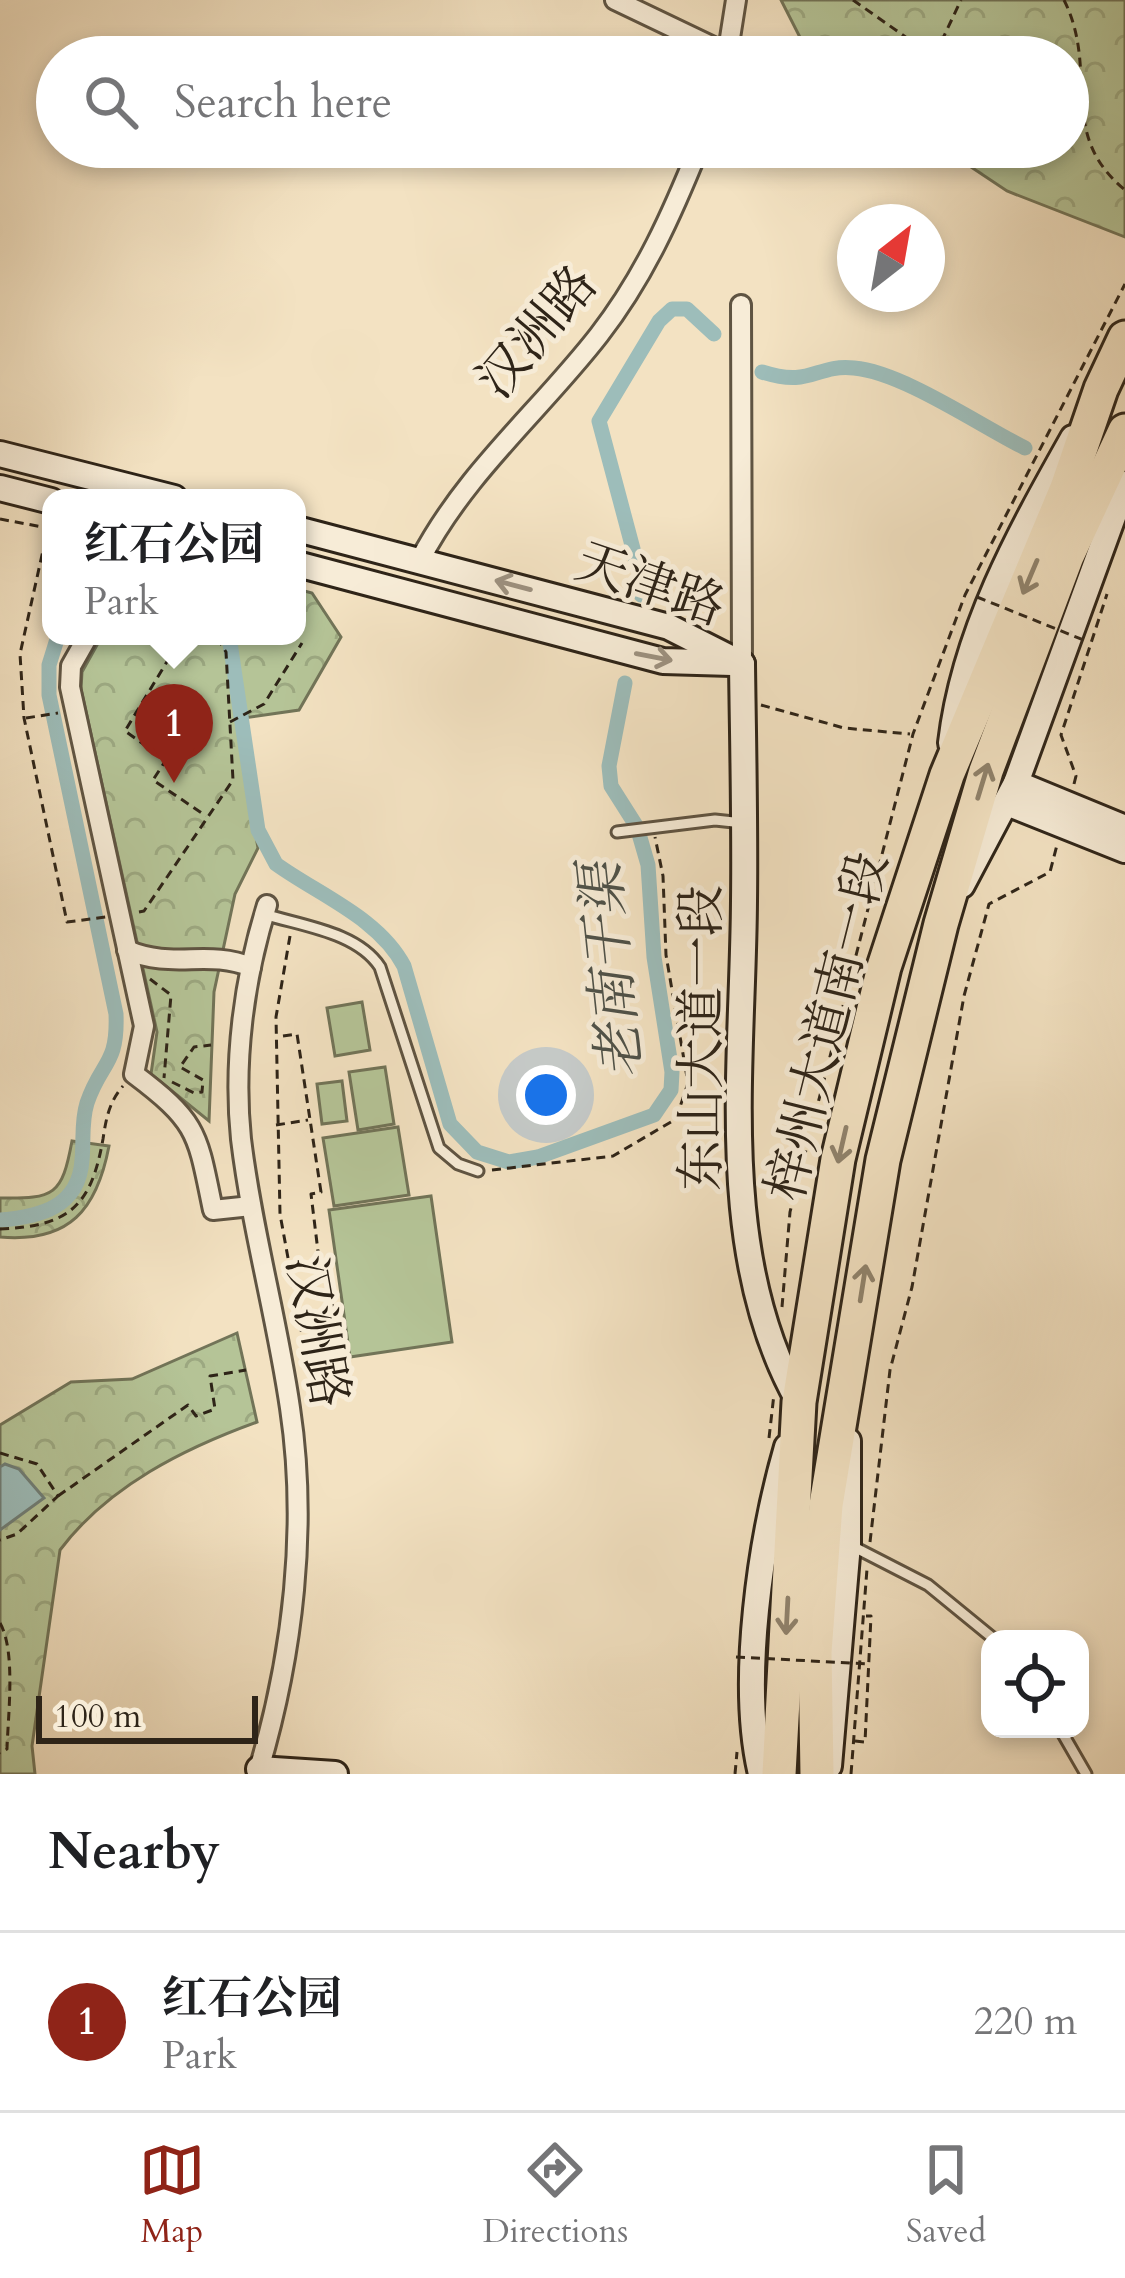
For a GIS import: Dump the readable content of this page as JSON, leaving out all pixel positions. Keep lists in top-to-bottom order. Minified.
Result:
{"streets":{"highway":["梓州大道南一段"],"street":["汉洲路","天津路","东山大道一段"]},"crossings":[["汉洲路","天津路"],["天津路","东山大道一段"],["梓州大道南一段","东山大道一段"]],"water":["老南干渠"],"scale_bar":"100 m","north":"top right","page":{"search":"Search here","popup":["红石公园","Park"],"pins":"1","scale":"100 m","heading":"Nearby","list":[{"mark":"1","name":"红石公园","note":"Park","value":"220 m"}],"nav":["Map","Directions","Saved"]}}
